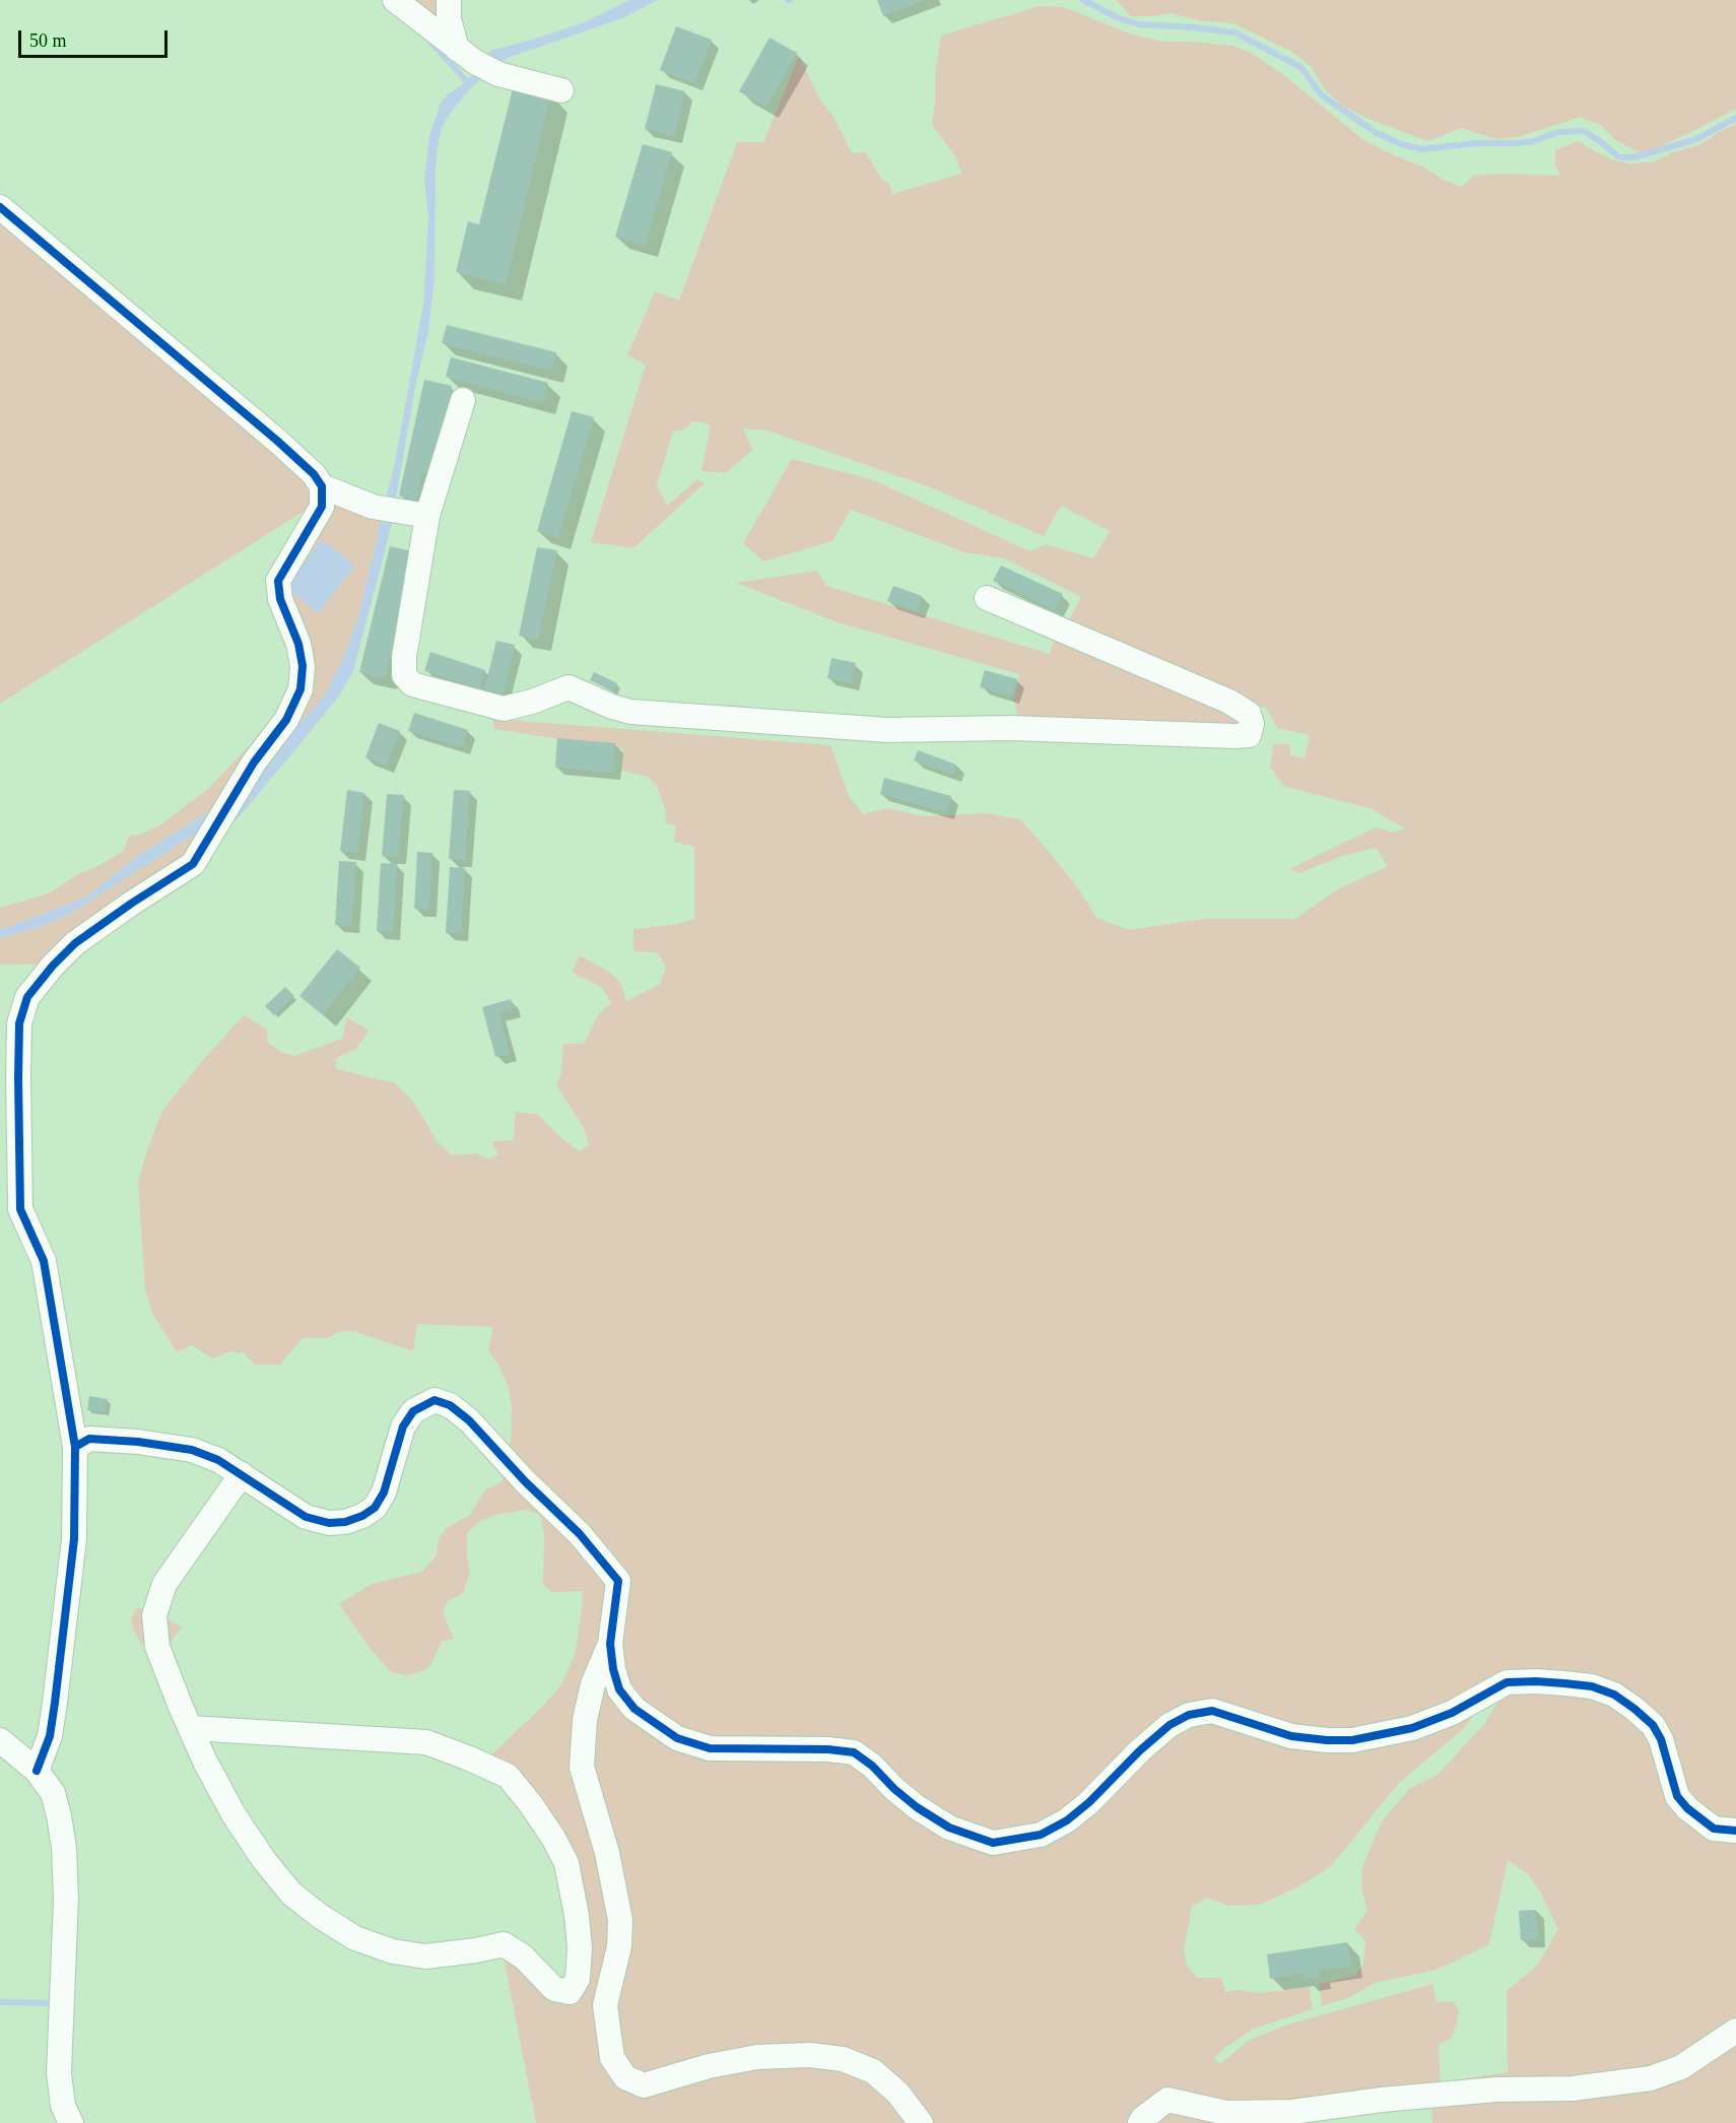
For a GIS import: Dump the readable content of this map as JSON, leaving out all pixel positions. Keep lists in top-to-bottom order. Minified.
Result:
{"scale_bar":"50 m"}
